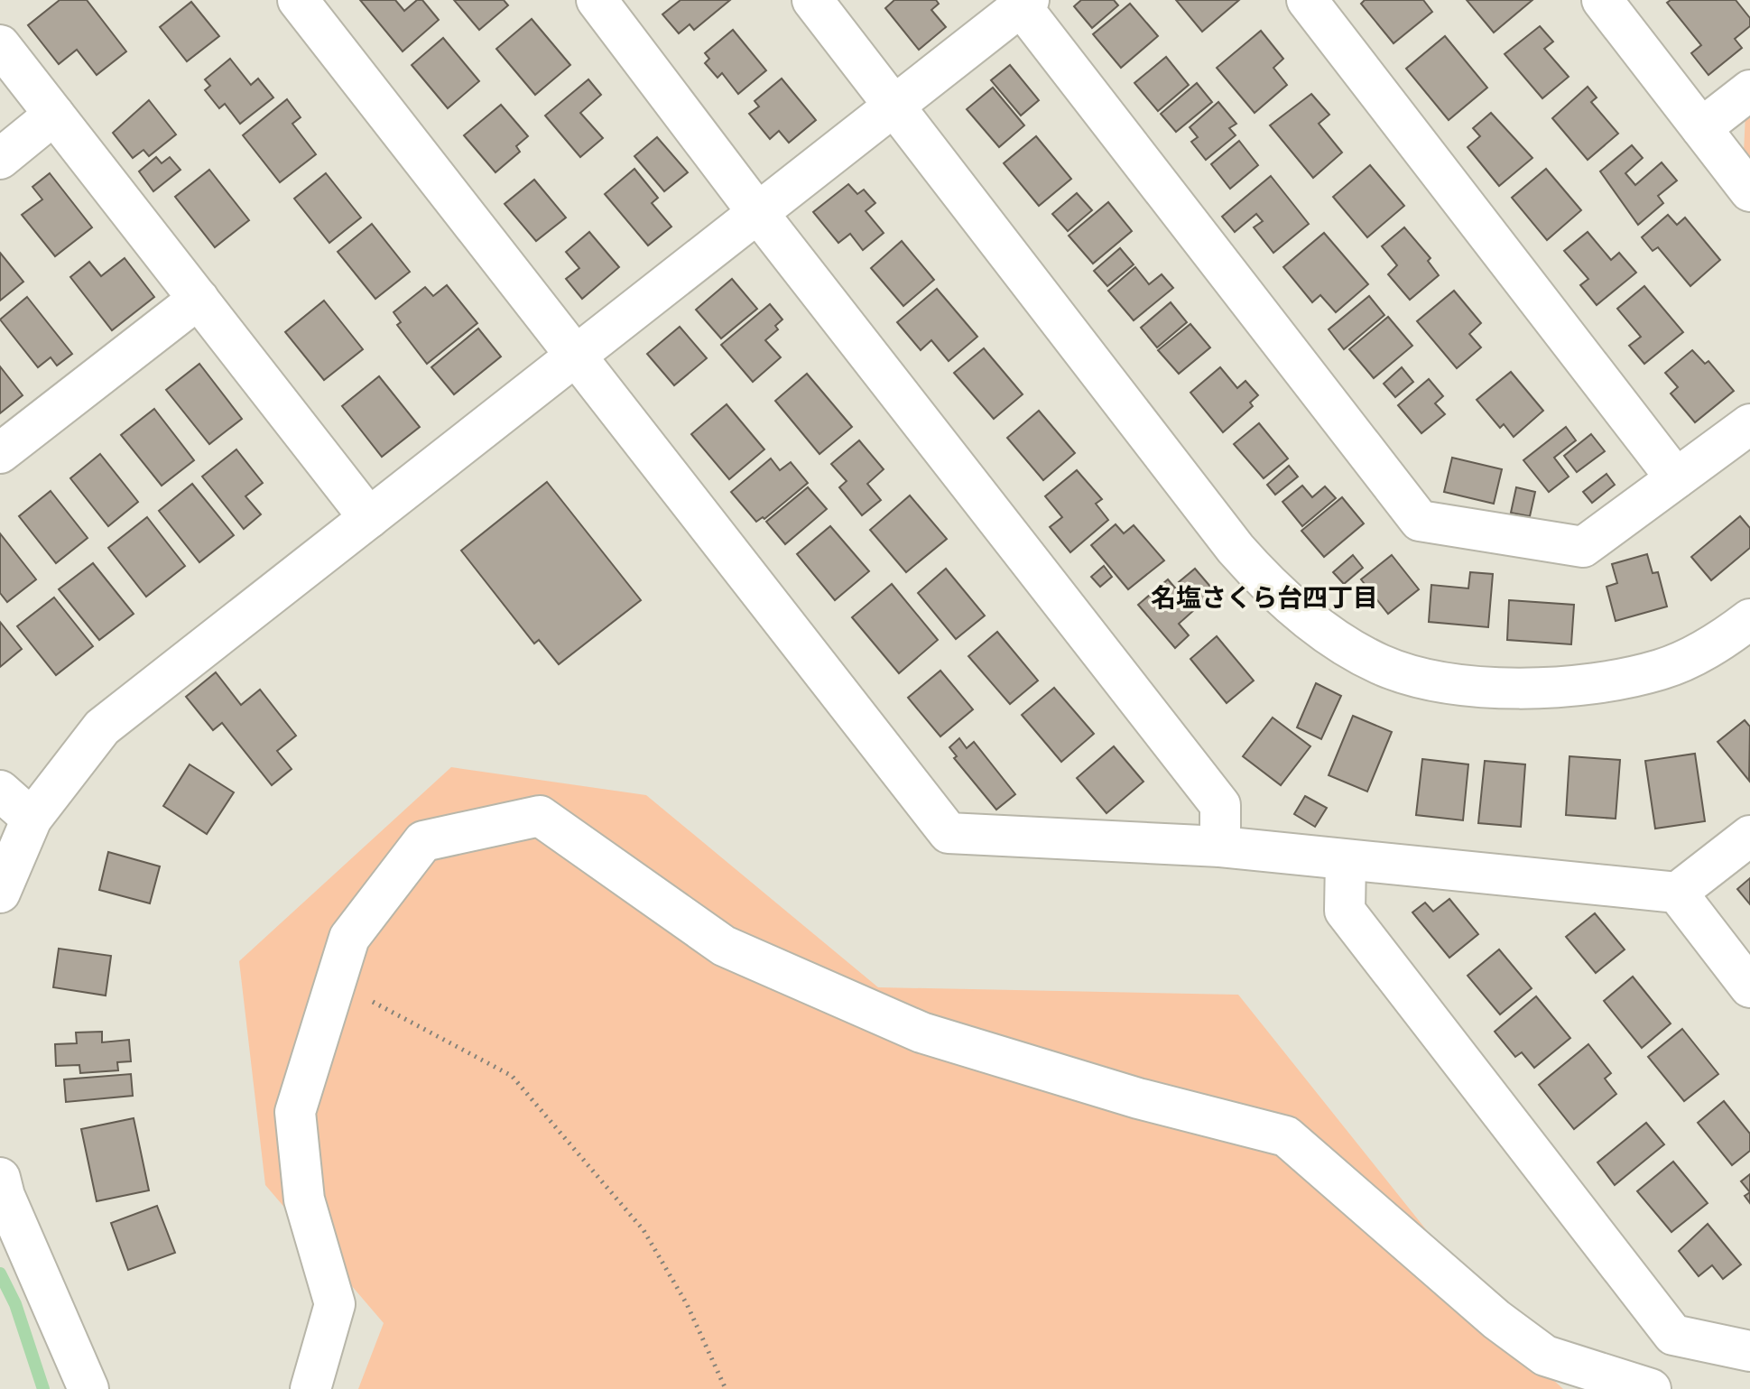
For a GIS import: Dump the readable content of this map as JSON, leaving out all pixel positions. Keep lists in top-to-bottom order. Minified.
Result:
{"districts":["名塩さくら台四丁目"]}
